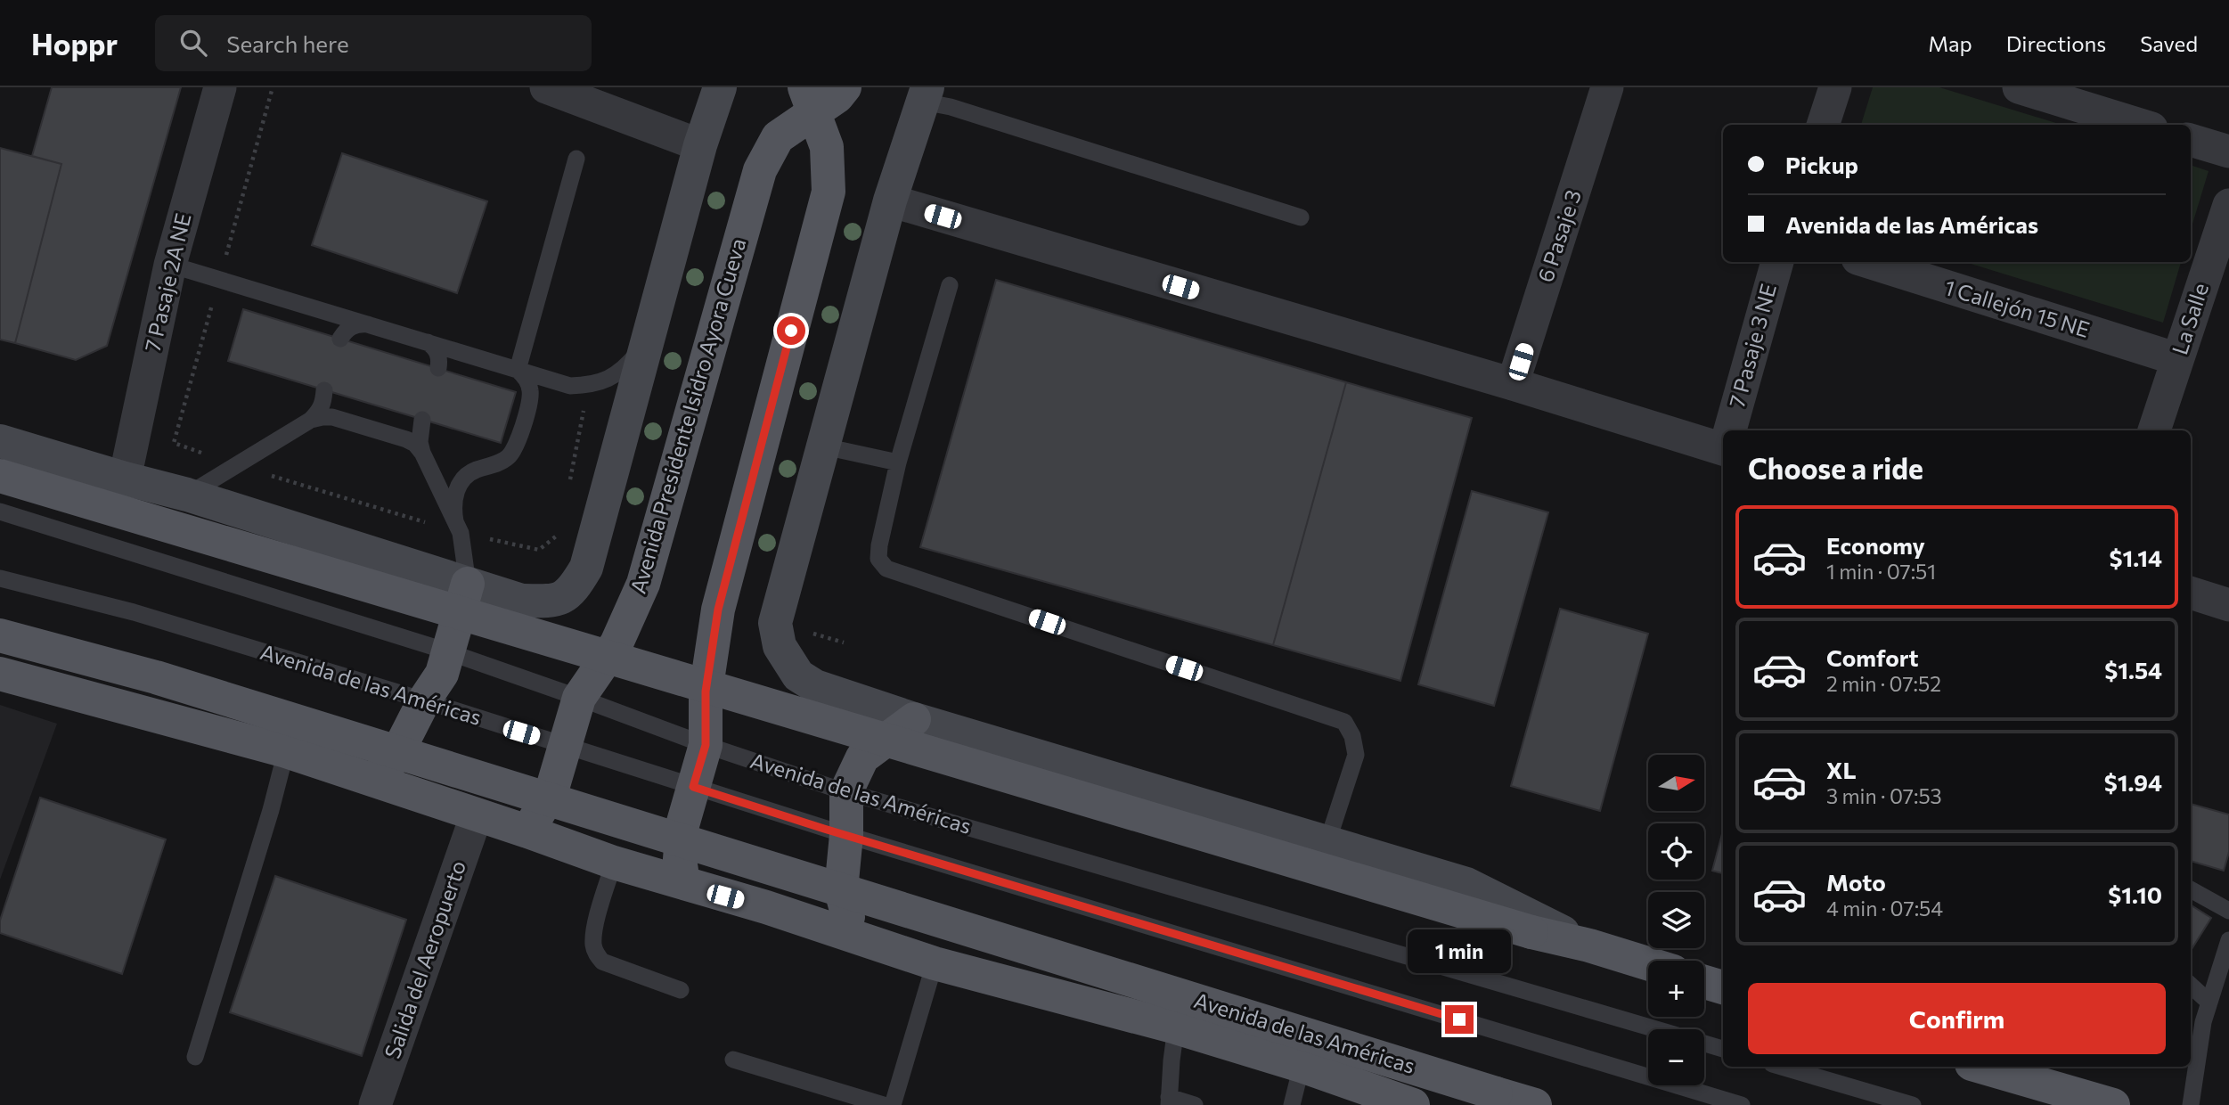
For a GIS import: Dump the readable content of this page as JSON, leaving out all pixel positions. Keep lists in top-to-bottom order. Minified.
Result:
{"streets":{"main road":["Avenida Presidente Isidro Ayora Cueva","Avenida de las Américas"],"street":["6 Pasaje 3","7 Pasaje 2A NE","1 Callejón 15 NE","La Salle","7 Pasaje 3 NE","Salida del Aeropuerto"]},"crossings":[["1 Callejón 15 NE","La Salle"],["Avenida Presidente Isidro Ayora Cueva","Avenida de las Américas"]],"north":"right","page":{"header":"Hoppr","search":"Search here","nav":["Map","Directions","Saved"],"banner":["Pickup","Avenida de las Américas"],"heading":"Choose a ride","list":[{"name":"Economy","note":"1 min · 07:51","value":"$1.14"},{"name":"Comfort","note":"2 min · 07:52","value":"$1.54"},{"name":"XL","note":"3 min · 07:53","value":"$1.94"},{"name":"Moto","note":"4 min · 07:54","value":"$1.10"}],"map_buttons":["+","−"],"bubble":"1 min","buttons":"Confirm"}}
